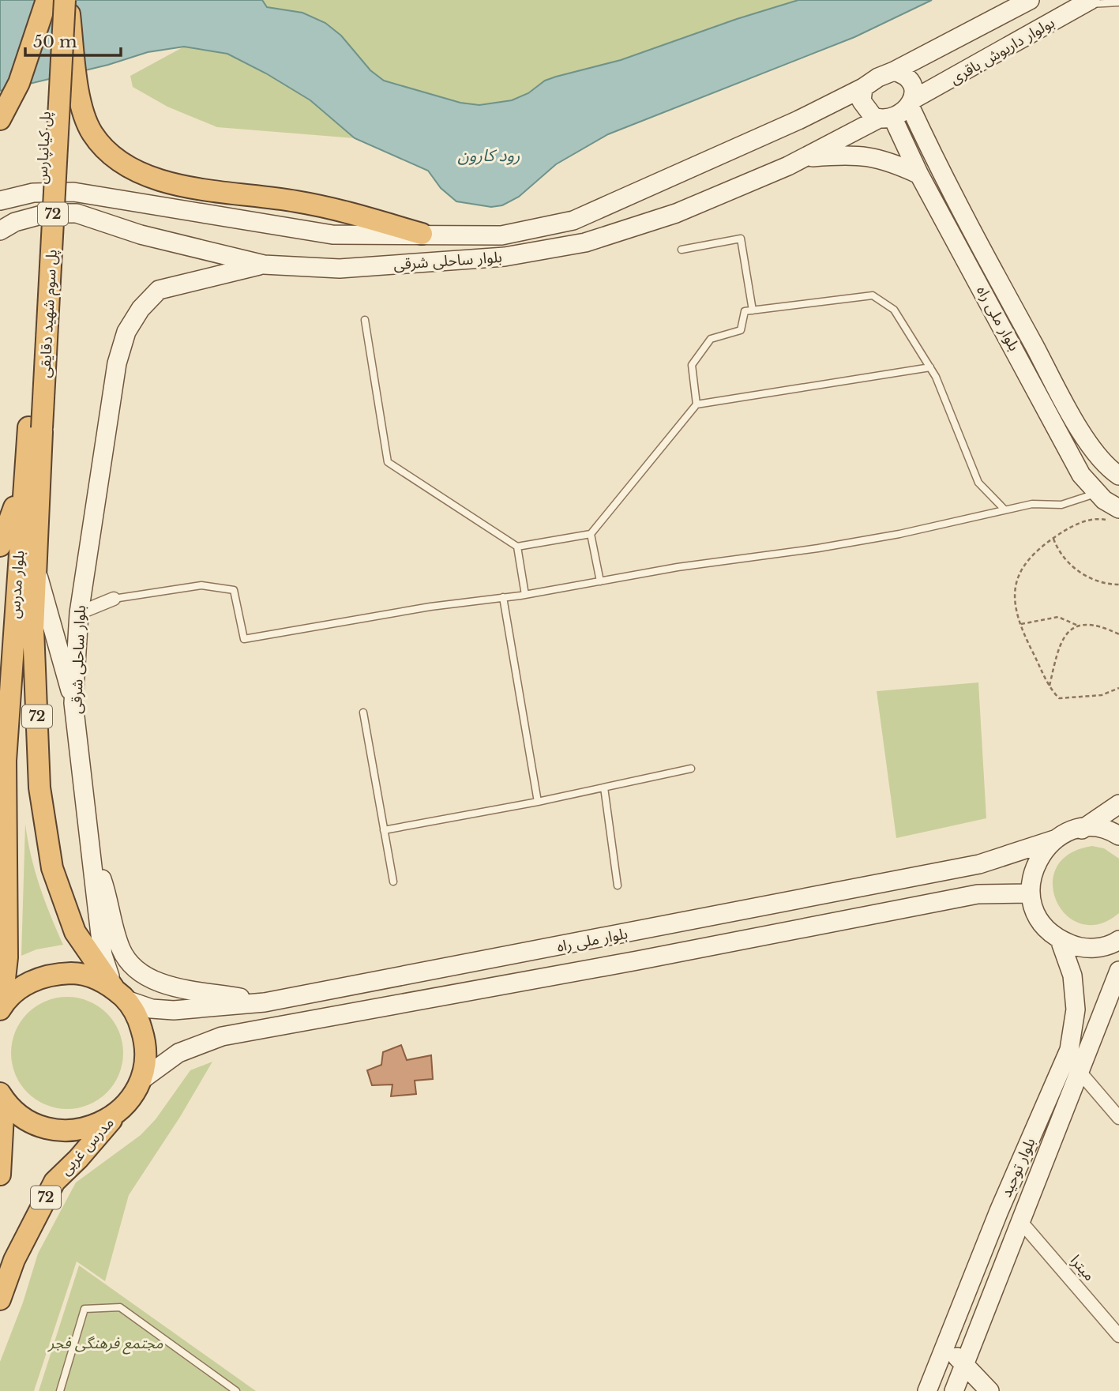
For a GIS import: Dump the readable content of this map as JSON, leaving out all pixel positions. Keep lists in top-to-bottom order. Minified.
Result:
{"streets":{"highway":["پل کیانپارس","72","پل سوم شهید دقایقی","بلوار مدرس","مدرس غربی"],"main road":["بولوار داریوش باقری","بلوار ساحلی شرقی","بلوار ملی راه","بلوار توحید"],"street":["میترا"]},"crossings":[["بولوار داریوش باقری","بلوار ساحلی شرقی"],["بولوار داریوش باقری","بلوار ملی راه"],["پل کیانپارس","پل سوم شهید دقایقی"],["پل کیانپارس","بلوار مدرس"],["72","بلوار ساحلی شرقی"],["72","بلوار ملی راه"],["72","بلوار مدرس"],["72","مدرس غربی"],["بلوار ساحلی شرقی","بلوار ملی راه"],["بلوار ساحلی شرقی","بلوار مدرس"],["پل سوم شهید دقایقی","بلوار مدرس"],["بلوار ملی راه","بلوار مدرس"],["بلوار توحید","میترا"]],"water":["رود کارون"],"parks":["مجتمع فرهنگی فجر"],"scale_bar":"50 m"}
